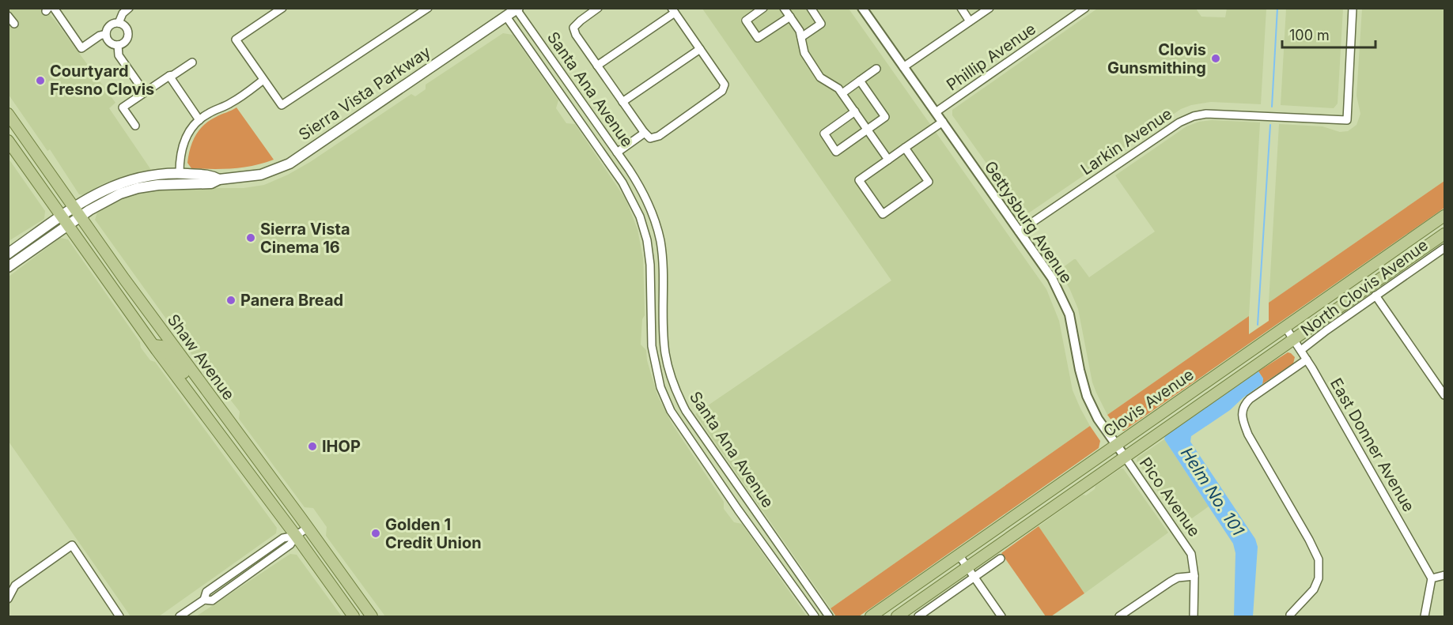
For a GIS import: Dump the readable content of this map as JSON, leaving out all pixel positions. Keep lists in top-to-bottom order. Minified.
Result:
{"streets":{"main road":["Sierra Vista Parkway","Shaw Avenue","Clovis Avenue"],"street":["Phillip Avenue","Santa Ana Avenue","Larkin Avenue","Gettysburg Avenue","North Clovis Avenue","East Donner Avenue","Pico Avenue"]},"crossings":[["Phillip Avenue","Gettysburg Avenue"],["Santa Ana Avenue","Sierra Vista Parkway"],["Sierra Vista Parkway","Shaw Avenue"],["Larkin Avenue","Gettysburg Avenue"],["Gettysburg Avenue","Clovis Avenue"],["Gettysburg Avenue","Pico Avenue"],["North Clovis Avenue","East Donner Avenue"],["Clovis Avenue","East Donner Avenue"],["Clovis Avenue","Pico Avenue"]],"water":["Helm No. 101"],"places":["Clovis Gunsmithing","Courtyard Fresno Clovis","Sierra Vista Cinema 16","Panera Bread","IHOP","Golden 1 Credit Union"],"scale_bar":"100 m"}
